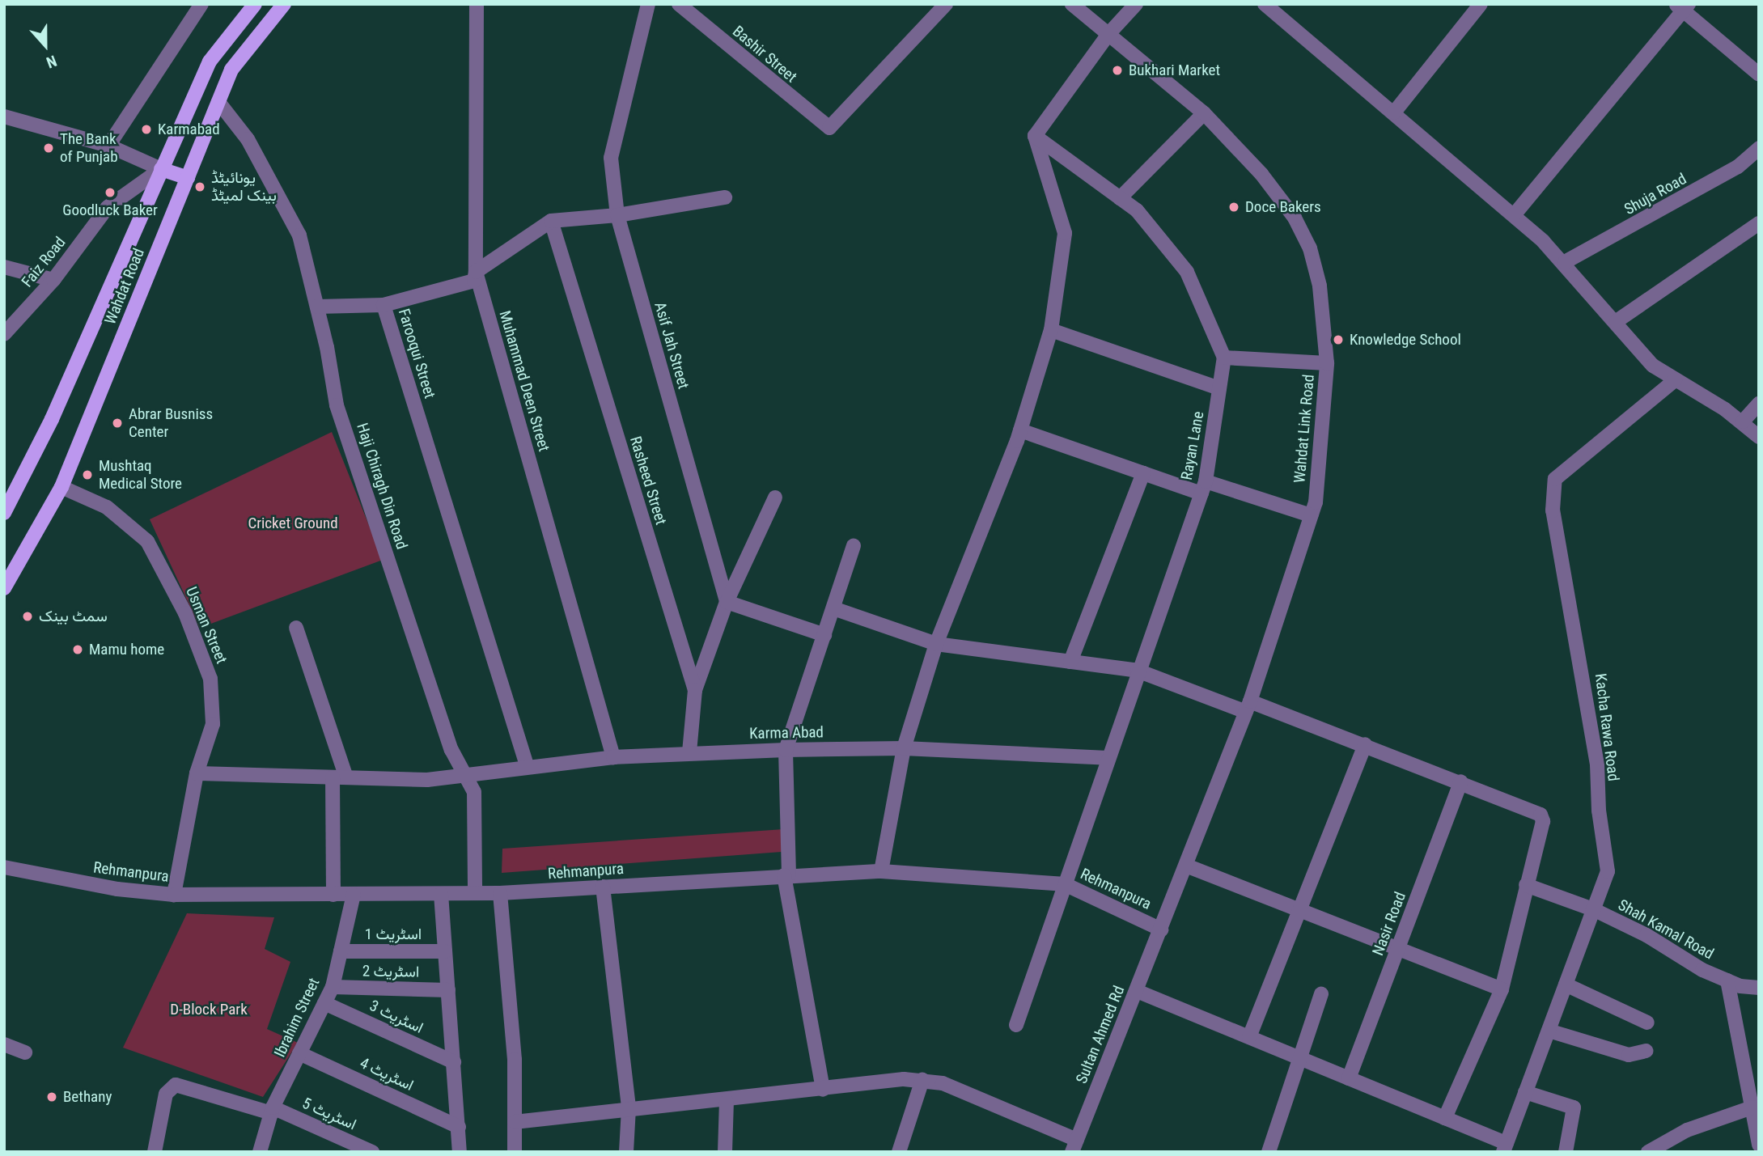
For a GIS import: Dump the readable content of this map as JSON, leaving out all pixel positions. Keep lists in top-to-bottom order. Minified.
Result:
{"streets":{"main road":["Wahdat Road"],"street":["Bashir Street","Shuja Road","Faiz Road","Asif Jah Street","Farooqui Street","Muhammad Deen Street","Wahdat Link Road","Rayan Lane","Rasheed Street","Haji Chiragh Din Road","Usman Street","Kacha Rawa Road","Karma Abad","Rehmanpura","Nasir Road","Shah Kamal Road","اسٹریٹ 1","اسٹریٹ 2","اسٹریٹ 3","Ibrahim Street","Sultan Ahmed Rd","اسٹریٹ 4","اسٹریٹ 5"]},"crossings":[["Faiz Road","Wahdat Road"],["Wahdat Road","Haji Chiragh Din Road"],["Wahdat Road","Usman Street"],["Asif Jah Street","Farooqui Street"],["Farooqui Street","Muhammad Deen Street"],["Farooqui Street","Rasheed Street"],["Farooqui Street","Karma Abad"],["Muhammad Deen Street","Karma Abad"],["Wahdat Link Road","Rehmanpura"],["Wahdat Link Road","Sultan Ahmed Rd"],["Rayan Lane","Karma Abad"],["Rayan Lane","Rehmanpura"],["Rasheed Street","Karma Abad"],["Haji Chiragh Din Road","Karma Abad"],["Haji Chiragh Din Road","Rehmanpura"],["Usman Street","Karma Abad"],["Usman Street","Rehmanpura"],["Kacha Rawa Road","Shah Kamal Road"],["Rehmanpura","Ibrahim Street"],["Rehmanpura","Sultan Ahmed Rd"],["اسٹریٹ 1","Ibrahim Street"],["اسٹریٹ 2","Ibrahim Street"],["اسٹریٹ 3","Ibrahim Street"],["Ibrahim Street","اسٹریٹ 4"],["Ibrahim Street","اسٹریٹ 5"]],"parks":["Cricket Ground","D-Block Park"],"places":["Bukhari Market","Karmabad","The Bank of Punjab","یونائیٹڈ بینک لمیٹڈ","Goodluck Baker","Doce Bakers","Knowledge School","Abrar Busniss Center","Mushtaq Medical Store","سمٹ بینک","Mamu home","Bethany"],"north":"bottom"}
